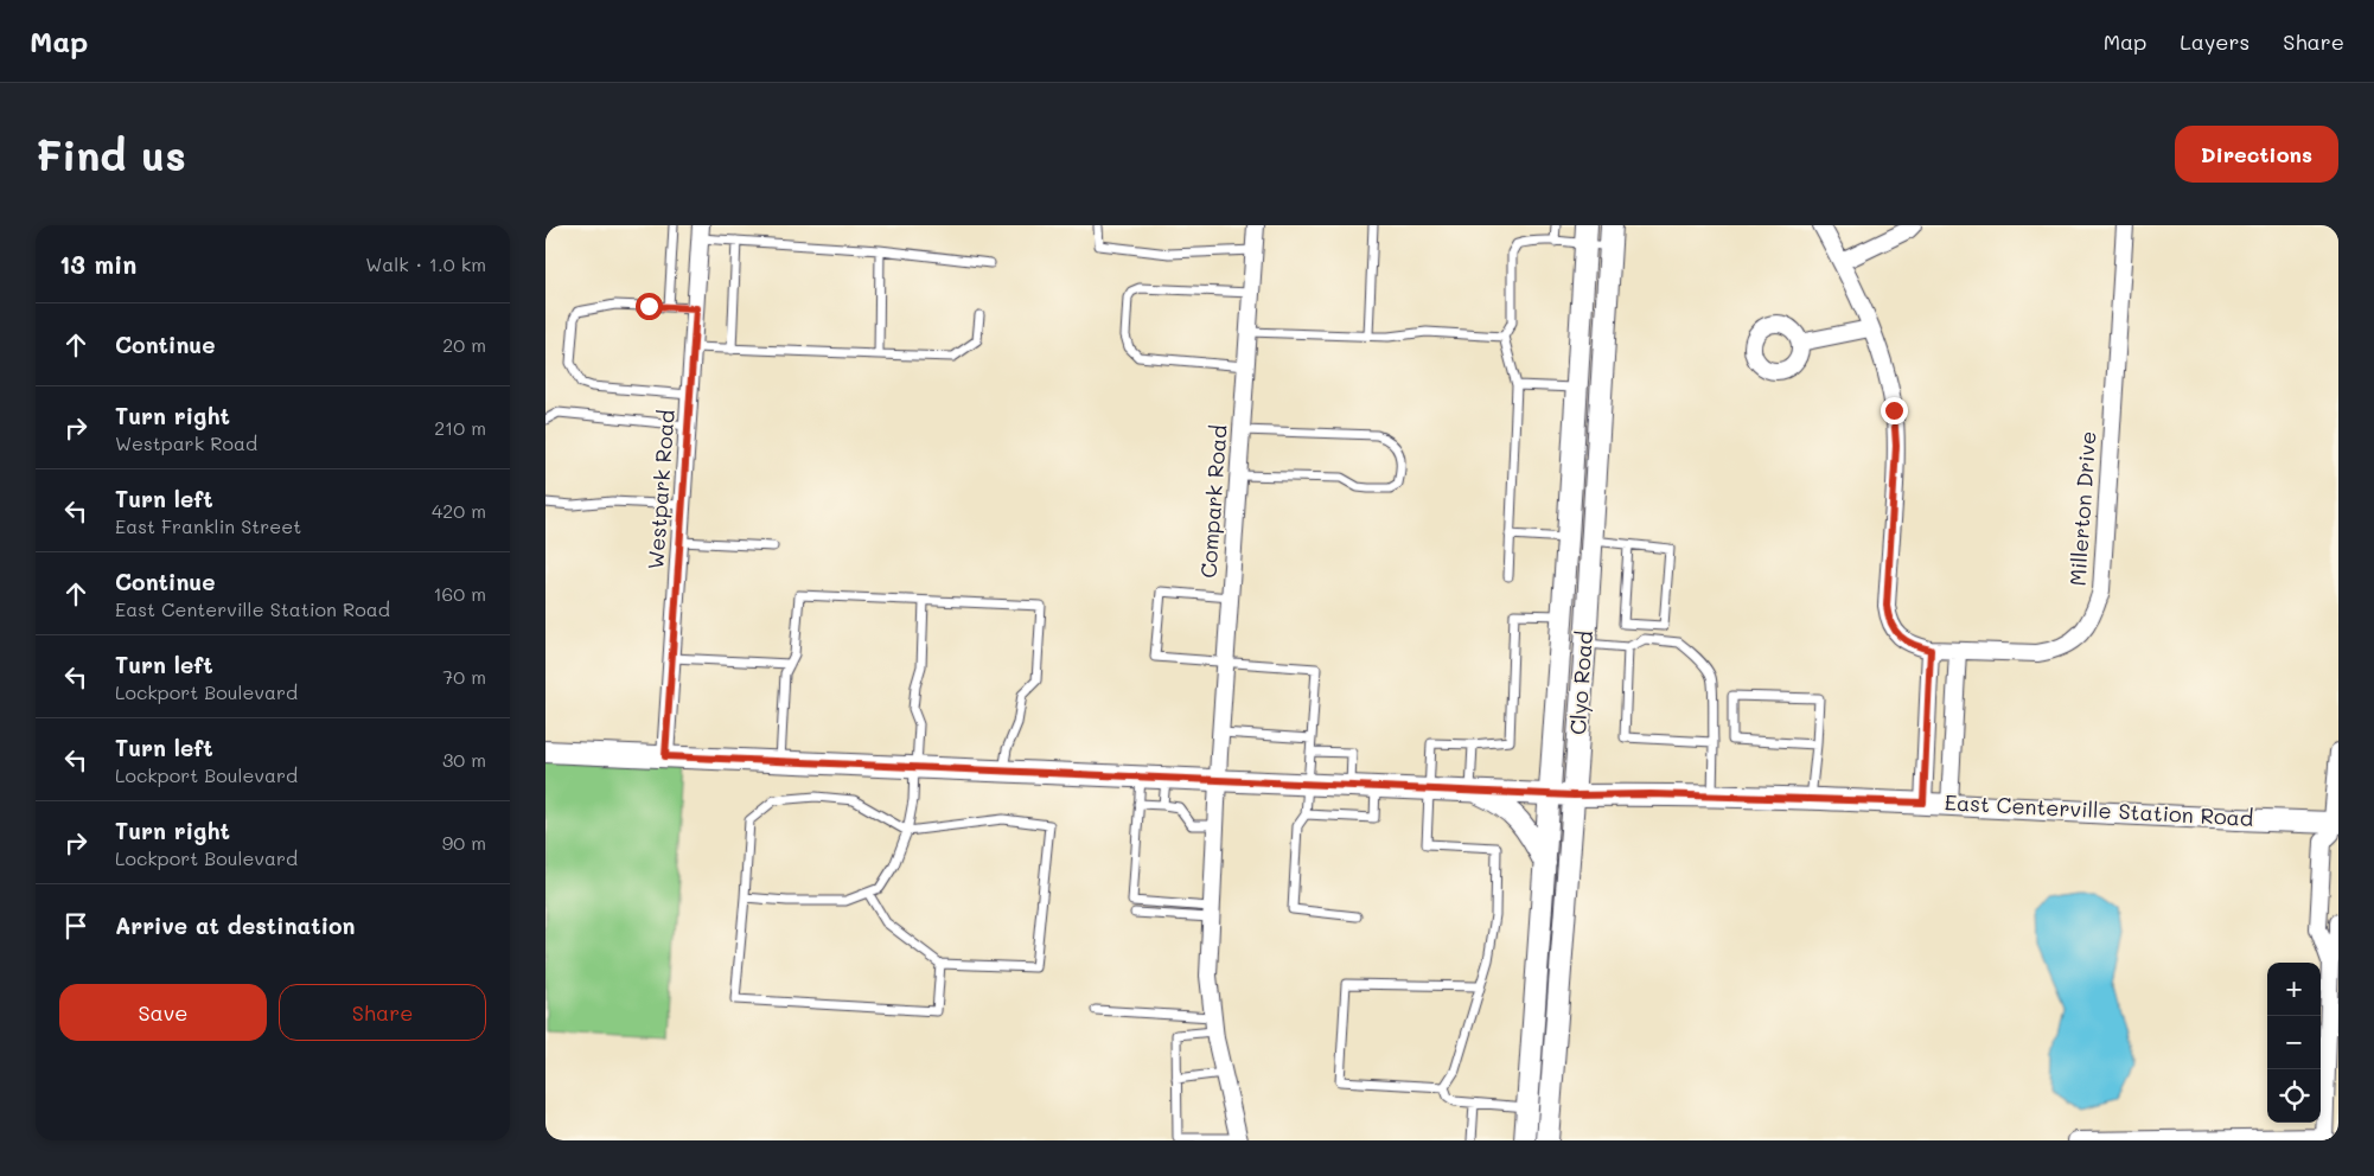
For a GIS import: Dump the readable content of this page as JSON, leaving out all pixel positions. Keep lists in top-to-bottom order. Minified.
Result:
{"streets":{"street":["Westpark Road","Compark Road","Millerton Drive","Clyo Road","East Centerville Station Road"]},"crossings":[["Westpark Road","East Centerville Station Road"],["Compark Road","East Centerville Station Road"],["Clyo Road","East Centerville Station Road"]],"page":{"header":"Map","nav":["Map","Layers","Share"],"buttons":["Directions",["Save","Share"]],"title":"Find us","heading":["13 min","Walk · 1.0 km"],"list":[["Continue","20 m"],["Turn right","Westpark Road","210 m"],["Turn left","East Franklin Street","420 m"],["Continue","East Centerville Station Road","160 m"],["Turn left","Lockport Boulevard","70 m"],["Turn left","Lockport Boulevard","30 m"],["Turn right","Lockport Boulevard","90 m"],"Arrive at destination"],"map_buttons":["+","−"]}}
